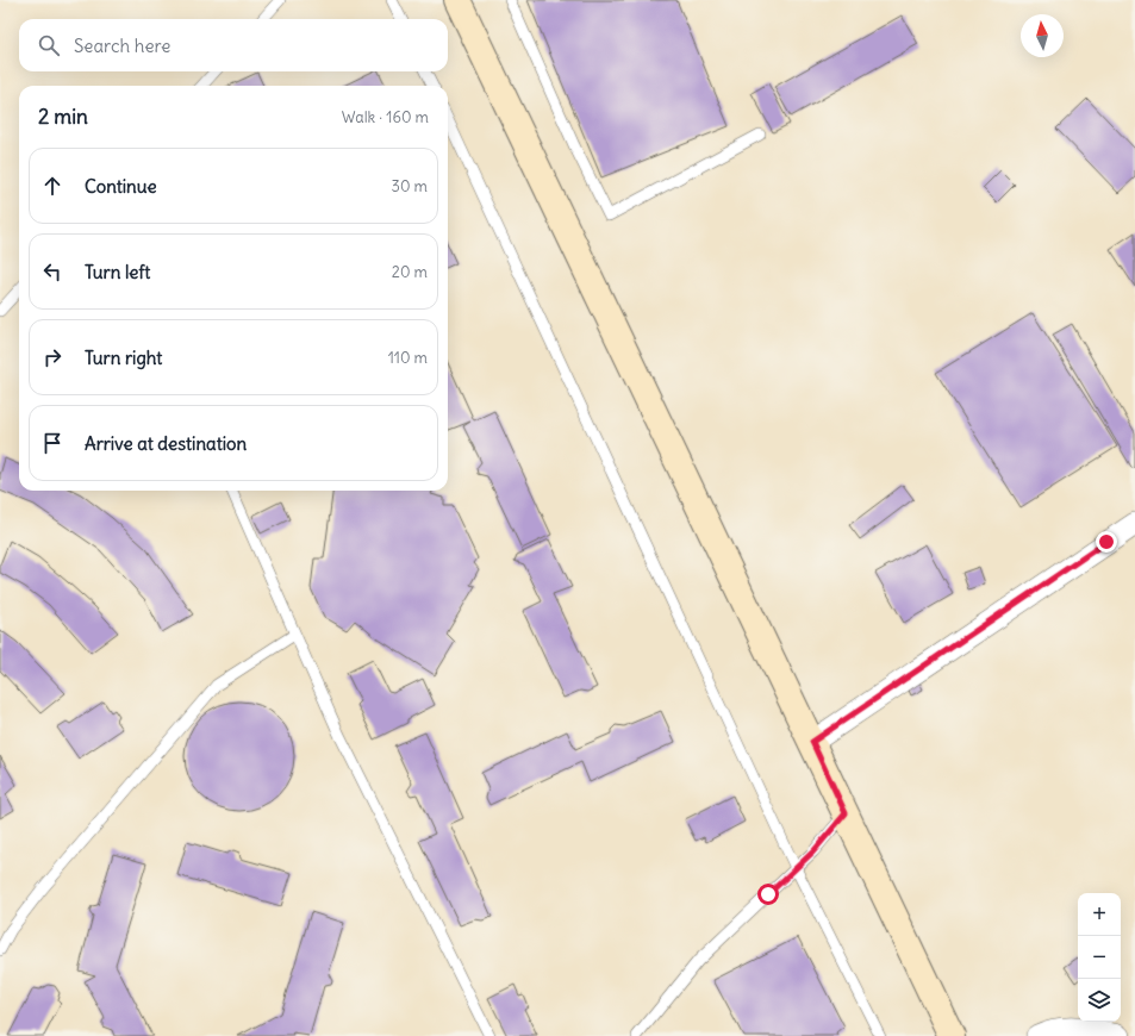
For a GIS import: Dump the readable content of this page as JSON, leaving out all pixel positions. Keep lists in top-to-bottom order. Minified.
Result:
{"north":"top","page":{"search":"Search here","heading":["2 min","Walk · 160 m"],"list":[["Continue","30 m"],["Turn left","20 m"],["Turn right","110 m"],"Arrive at destination"],"map_buttons":["+","−"]}}
